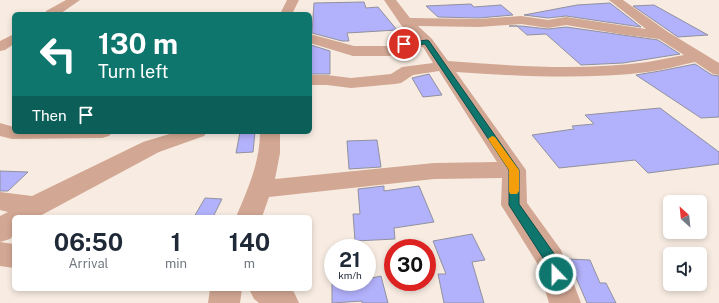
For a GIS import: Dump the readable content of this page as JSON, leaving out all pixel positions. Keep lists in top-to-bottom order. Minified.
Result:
{"north":"top left","page":{"turn":["130 m","Turn left"],"then":"Then","eta":["06:50","Arrival","1","min","140","m"],"speed":"21 km/h","limit":"30"}}
